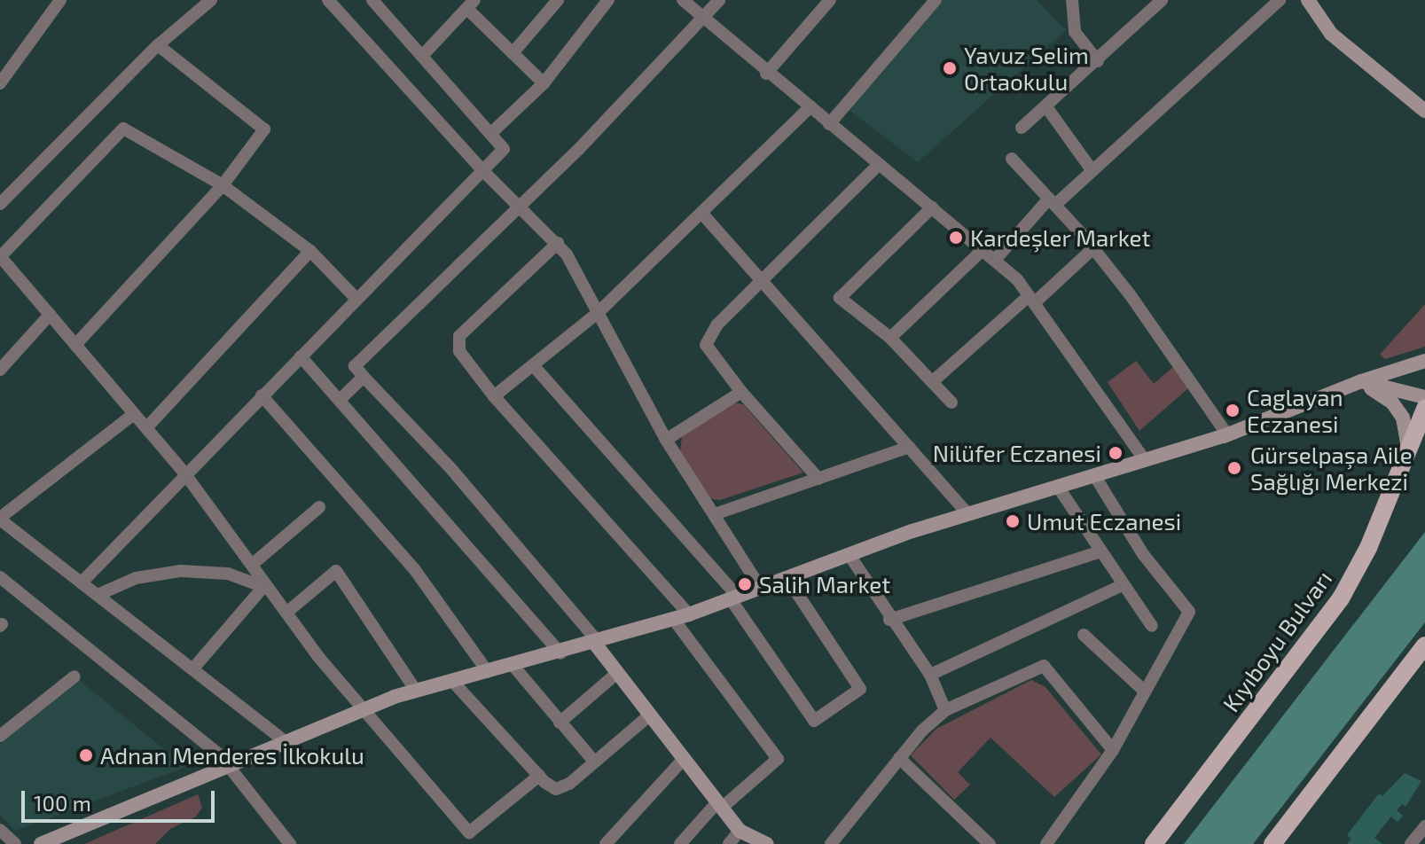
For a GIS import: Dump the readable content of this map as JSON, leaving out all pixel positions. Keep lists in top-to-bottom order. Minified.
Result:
{"streets":{"main road":["Kıyıboyu Bulvarı"]},"places":["Yavuz Selim Ortaokulu","Kardeşler Market","Caglayan Eczanesi","Nilüfer Eczanesi","Gürselpaşa Aile Sağlığı Merkezi","Umut Eczanesi","Salih Market","Adnan Menderes İlkokulu"],"scale_bar":"100 m"}
